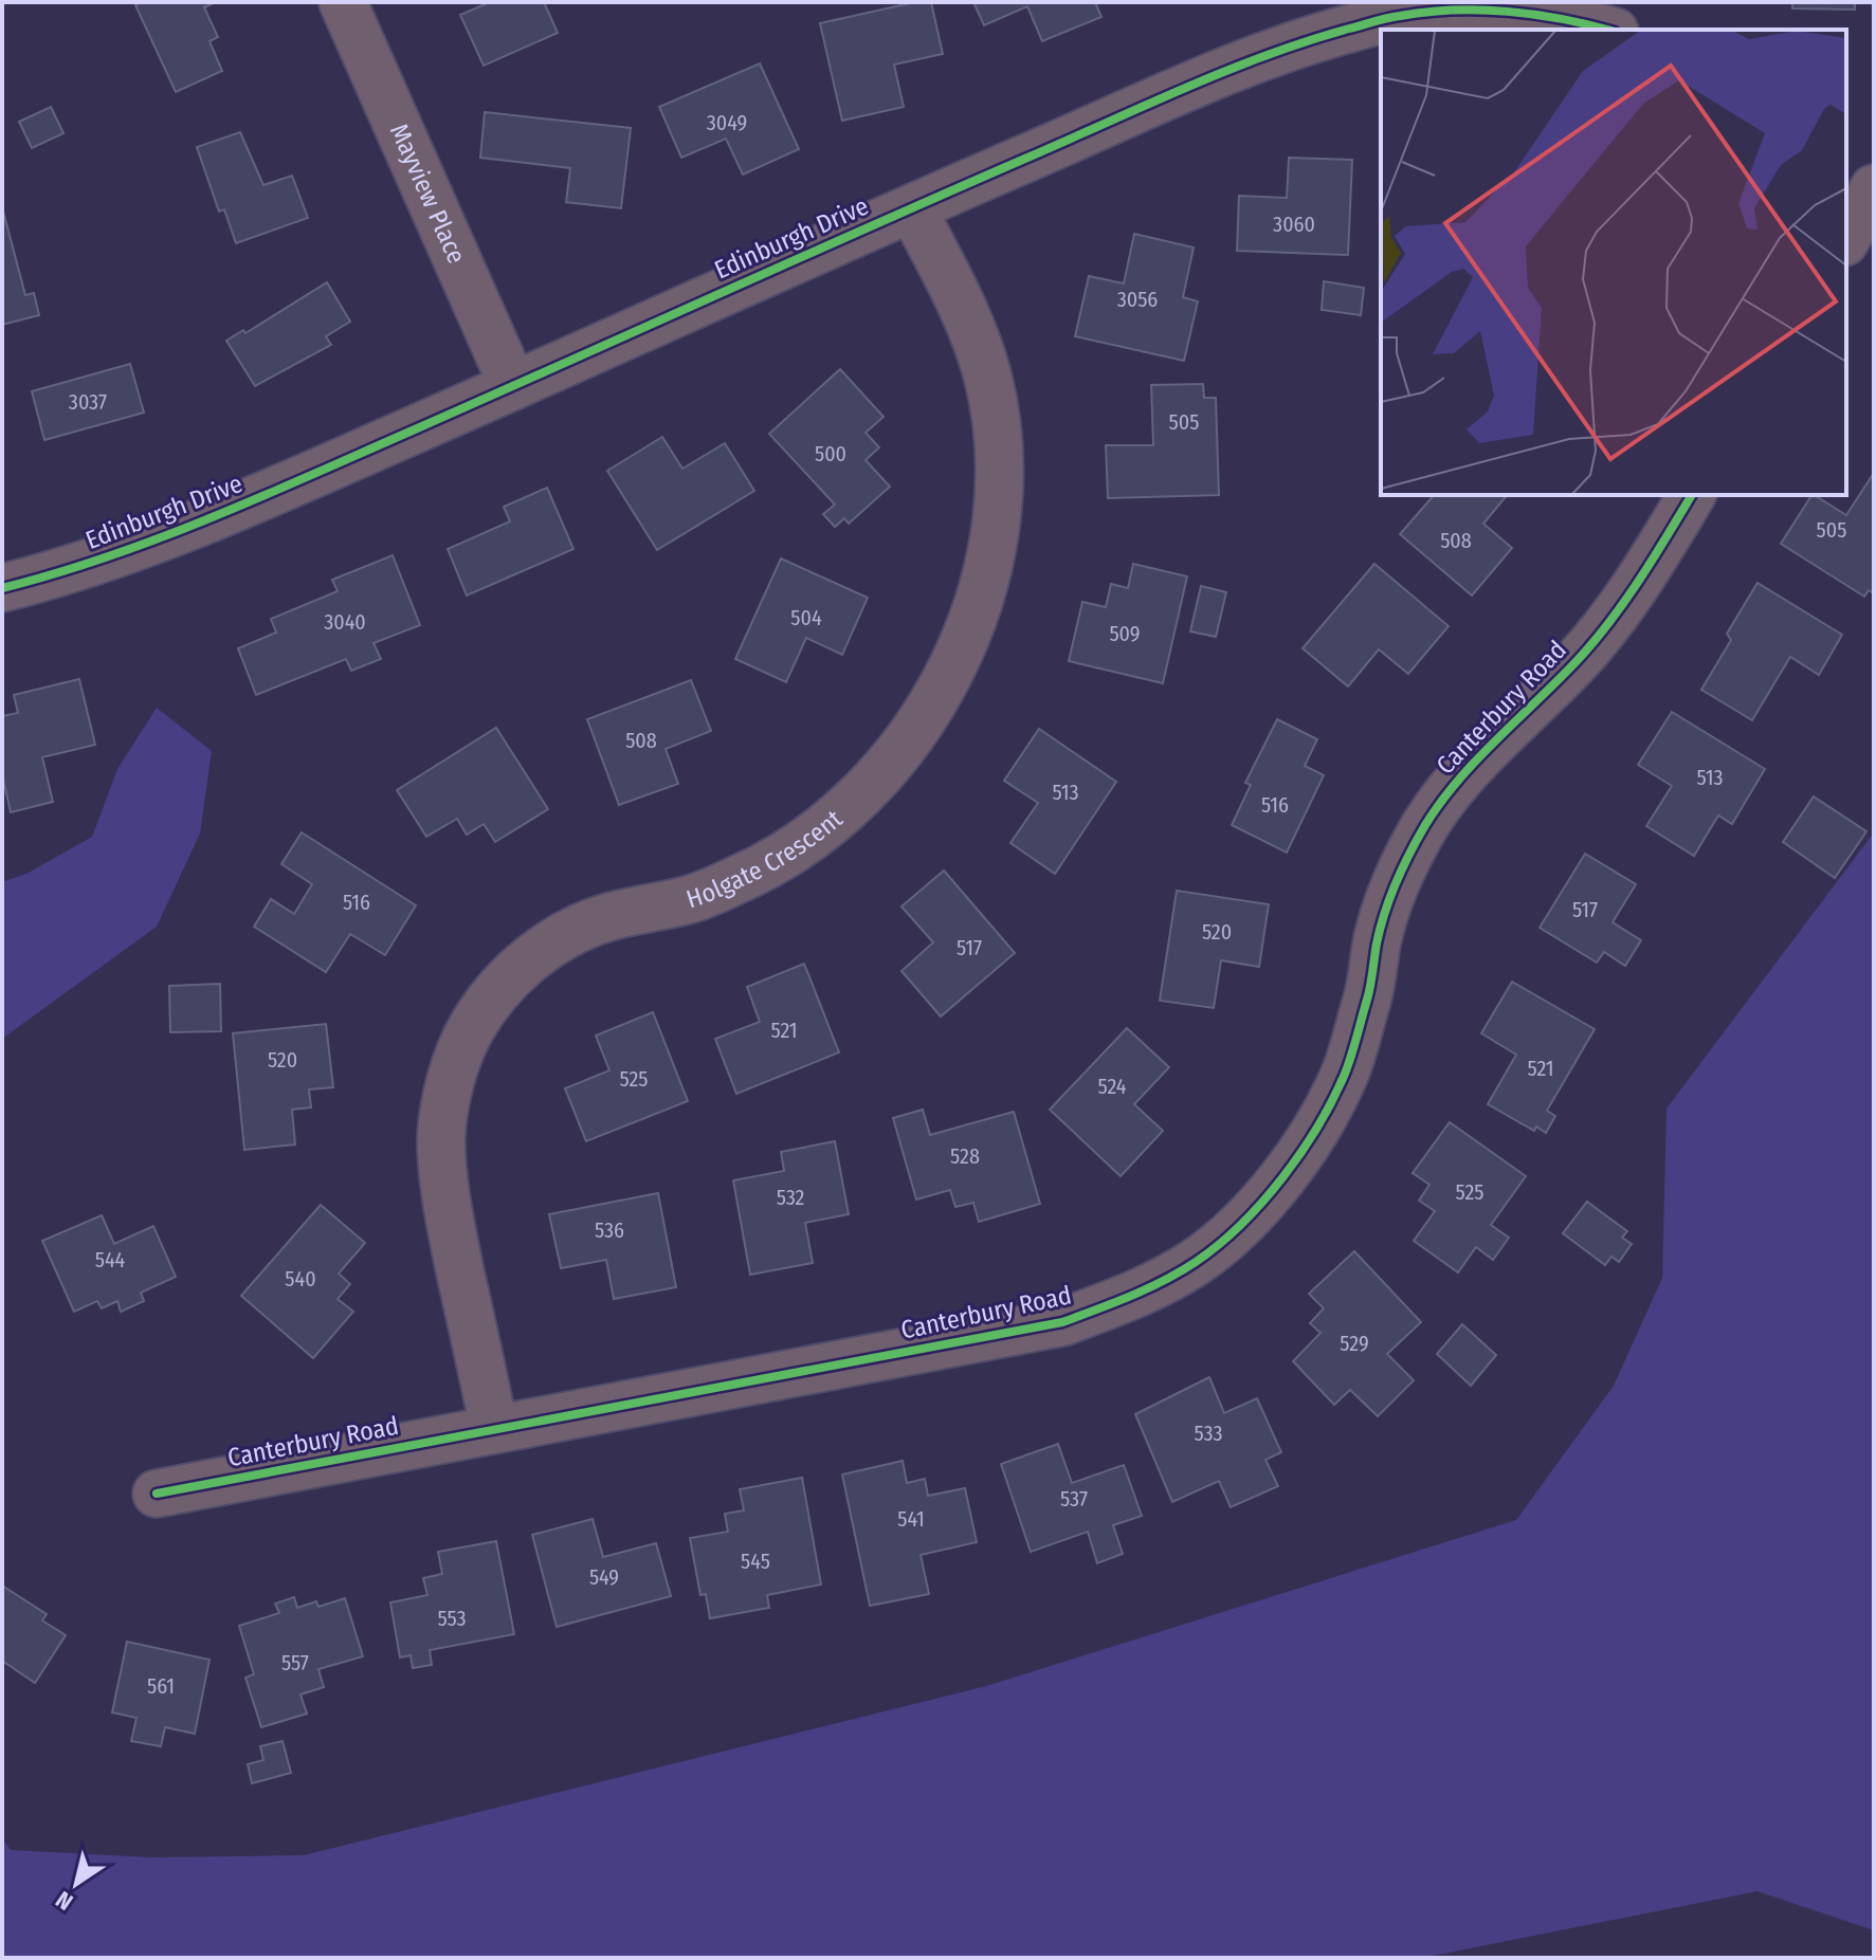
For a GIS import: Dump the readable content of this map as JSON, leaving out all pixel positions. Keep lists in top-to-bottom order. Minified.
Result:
{"streets":{"street":["Mayview Place","Edinburgh Drive","Canterbury Road","Holgate Crescent"]},"crossings":[["Mayview Place","Edinburgh Drive"],["Edinburgh Drive","Holgate Crescent"],["Canterbury Road","Holgate Crescent"]],"house_numbers":["3049","3060","3056","3037","505","500","505","508","504","3040","509","508","513","513","516","516","517","520","517","521","520","521","525","524","528","525","532","536","544","540","529","533","537","541","545","549","553","557","561"],"north":"bottom left"}
